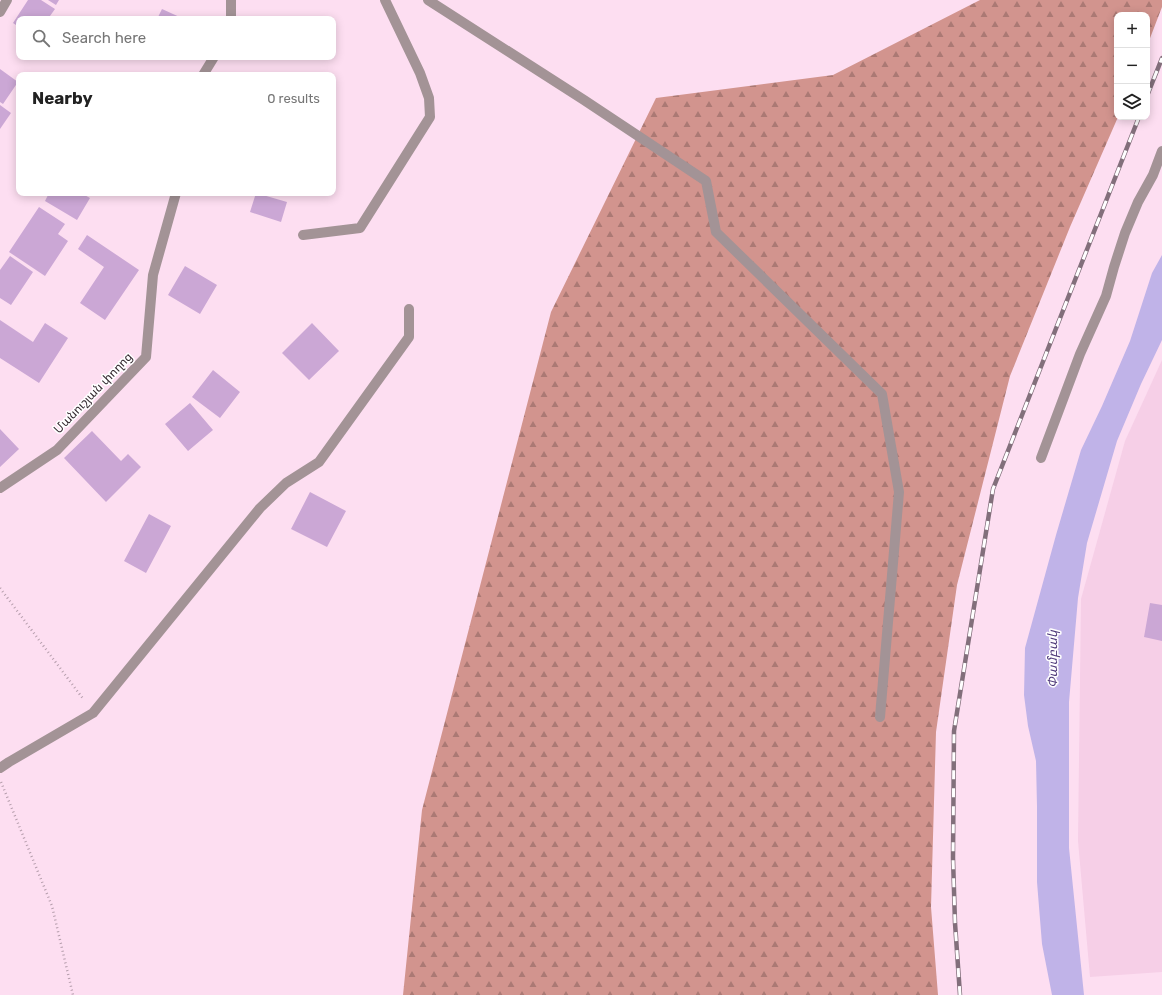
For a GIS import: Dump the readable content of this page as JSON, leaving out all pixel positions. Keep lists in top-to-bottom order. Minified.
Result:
{"streets":{"street":["Մանուշյան փողոց"]},"water":["Փամբակ"],"page":{"map_buttons":["+","−"],"search":"Search here","heading":["Nearby","0 results"]}}
